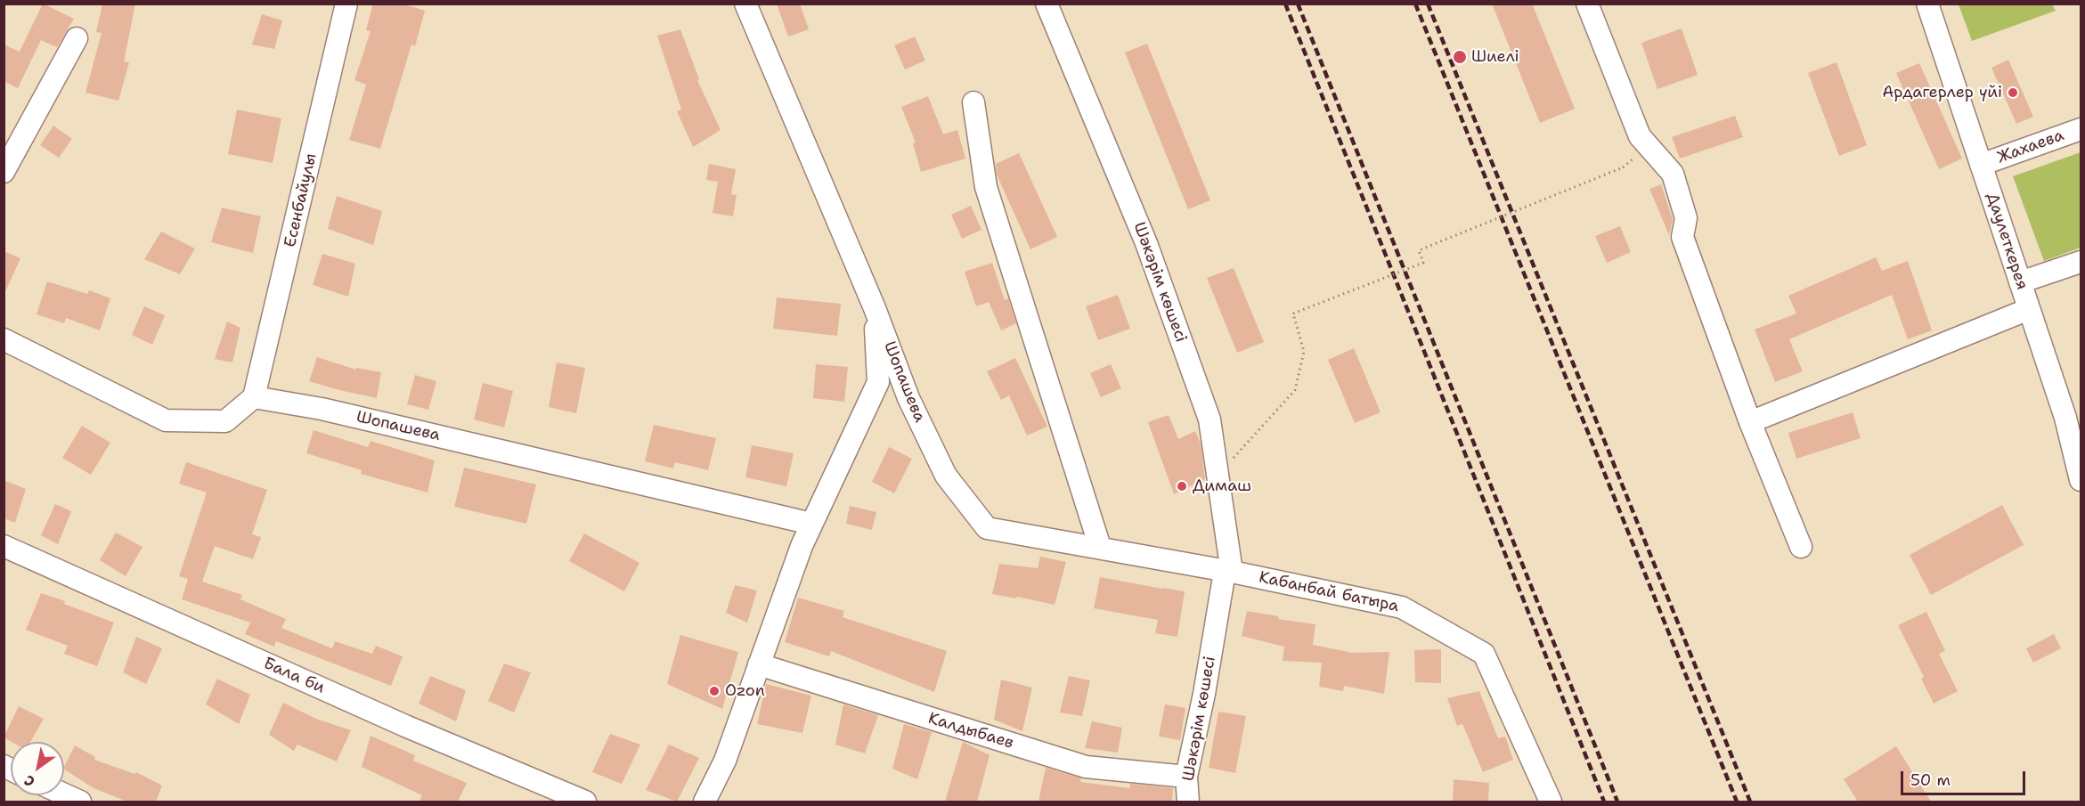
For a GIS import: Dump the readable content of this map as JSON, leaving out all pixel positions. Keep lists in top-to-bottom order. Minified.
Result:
{"streets":{"street":["Жахаева","Есенбайулы","Даулеткерея","Шәкәрім көшесі","Шопашева","Кабанбай батыра","Бала би","Калдыбаев"]},"crossings":[["Жахаева","Даулеткерея"],["Есенбайулы","Шопашева"],["Шәкәрім көшесі","Шопашева"],["Шәкәрім көшесі","Кабанбай батыра"],["Шәкәрім көшесі","Калдыбаев"],["Шопашева","Кабанбай батыра"]],"places":["Шиелі","Ардагерлер үйі","Димаш","Ozon"],"scale_bar":"50 m","north":"bottom left"}
